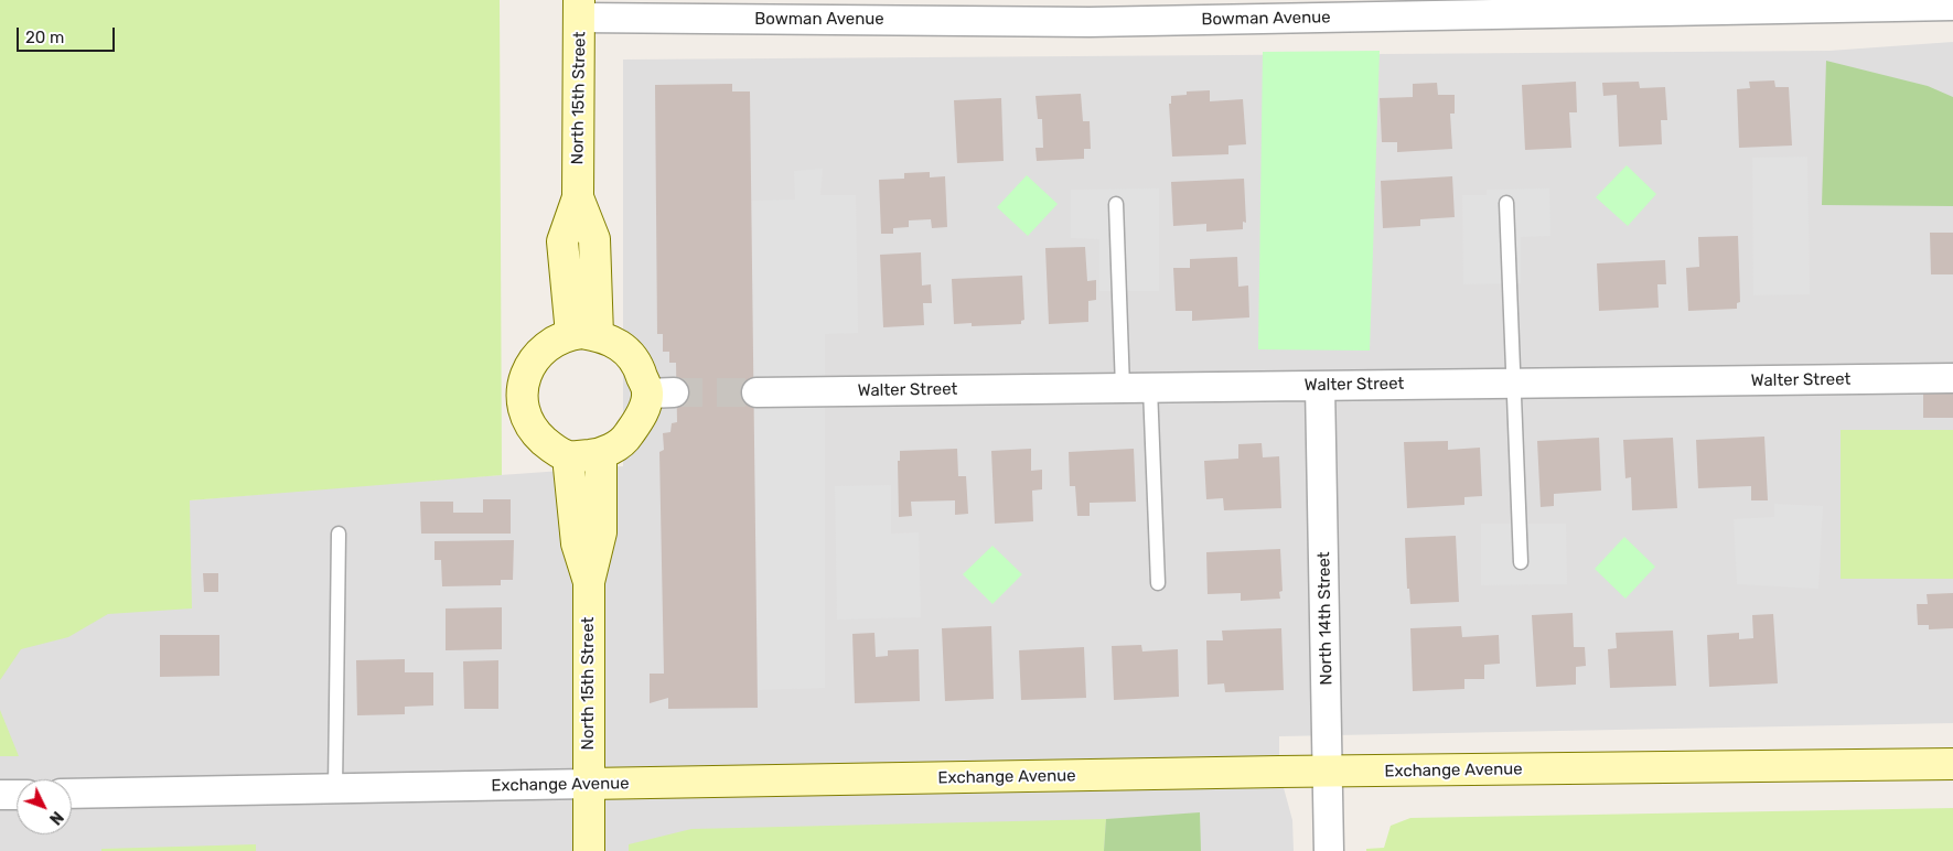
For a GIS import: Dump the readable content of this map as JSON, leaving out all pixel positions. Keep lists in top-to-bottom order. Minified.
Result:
{"streets":{"street":["Bowman Avenue","North 15th Street","Walter Street","North 14th Street","Exchange Avenue"]},"crossings":[["Bowman Avenue","North 15th Street"],["North 15th Street","Exchange Avenue"],["Walter Street","North 14th Street"],["North 14th Street","Exchange Avenue"]],"scale_bar":"20 m","north":"bottom right"}
